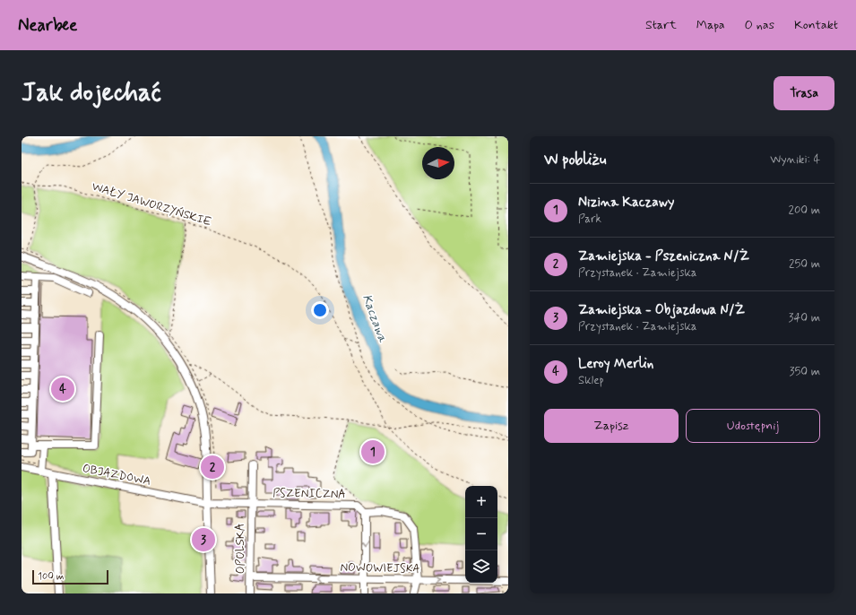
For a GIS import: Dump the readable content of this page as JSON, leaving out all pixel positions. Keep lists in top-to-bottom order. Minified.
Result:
{"streets":{"street":["OBJAZDOWA","PSZENICZNA","OPOLSKA","NOWOWIEJSKA"],"path":["WAŁY JAWORZYŃSKIE"]},"crossings":[["OBJAZDOWA","PSZENICZNA"],["PSZENICZNA","OPOLSKA"],["OPOLSKA","NOWOWIEJSKA"]],"water":["Kaczawa"],"scale_bar":"100 m","north":"right","page":{"header":"Nearbee","nav":["Start","Mapa","O nas","Kontakt"],"buttons":["Trasa",["Zapisz","Udostępnij"]],"title":"Jak dojechać","heading":["W pobliżu","Wyniki: 4"],"list":[{"mark":"1","name":"Nizina Kaczawy","note":"Park","value":"200 m"},{"mark":"2","name":"Zamiejska - Pszeniczna N/Ż","note":"Przystanek · Zamiejska","value":"250 m"},{"mark":"3","name":"Zamiejska - Objazdowa N/Ż","note":"Przystanek · Zamiejska","value":"340 m"},{"mark":"4","name":"Leroy Merlin","note":"Sklep","value":"350 m"}],"pins":["4","1","2","3"],"map_buttons":["+","−"],"scale":"100 m"}}
